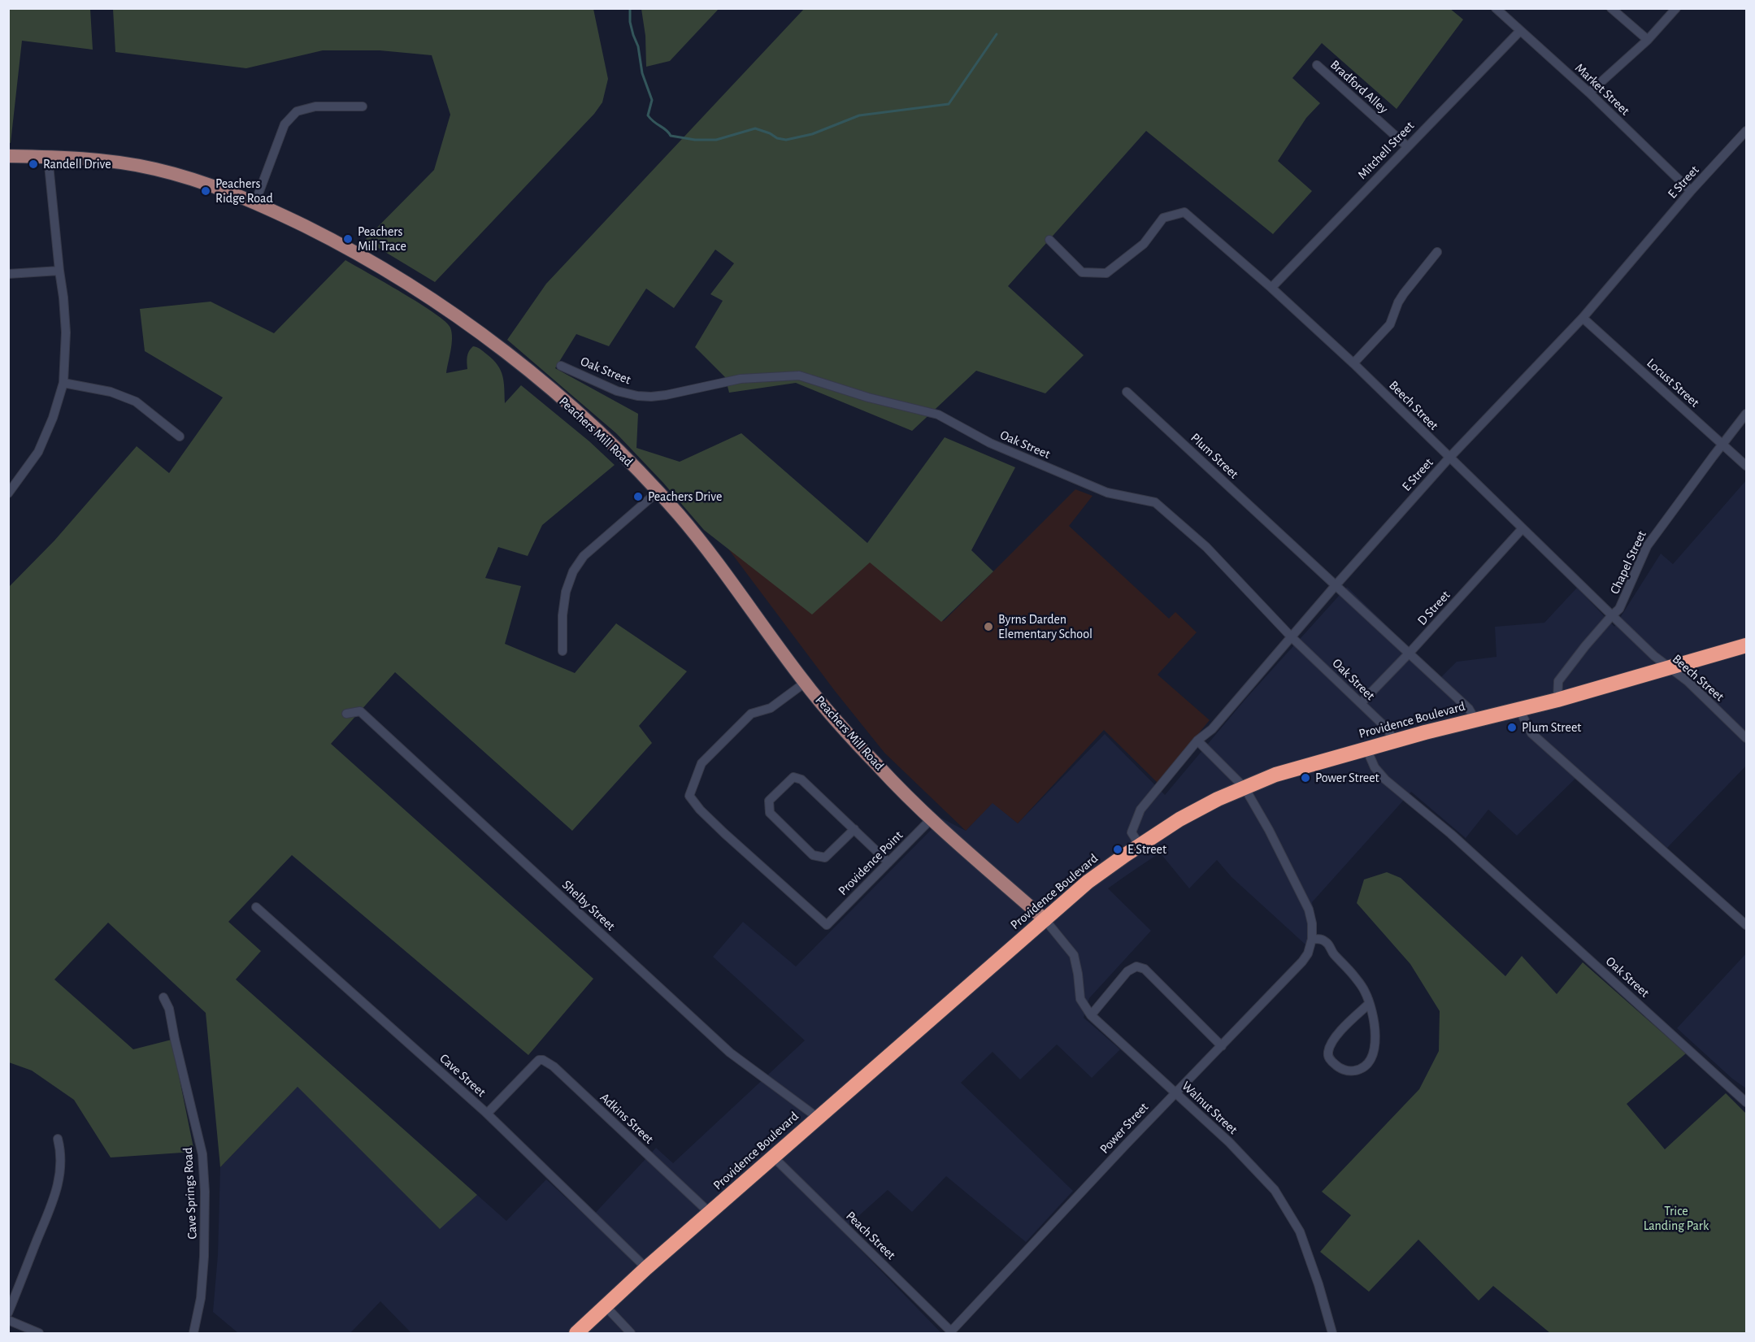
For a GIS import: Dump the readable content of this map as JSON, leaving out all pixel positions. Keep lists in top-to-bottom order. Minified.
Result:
{"streets":{"highway":["Providence Boulevard"],"main road":["Peachers Mill Road"],"street":["Bradford Alley","Market Street","Mitchell Street","E Street","Oak Street","Locust Street","Beech Street","Plum Street","Chapel Street","D Street","Providence Point","Shelby Street","Cave Street","Walnut Street","Adkins Street","Power Street","Cave Springs Road","Peach Street"]},"crossings":[["Bradford Alley","Mitchell Street"],["Market Street","Mitchell Street"],["Market Street","E Street"],["Mitchell Street","Beech Street"],["E Street","Oak Street"],["E Street","Locust Street"],["E Street","Beech Street"],["E Street","Plum Street"],["E Street","Providence Boulevard"],["E Street","Power Street"],["Oak Street","D Street"],["Oak Street","Providence Boulevard"],["Locust Street","Chapel Street"],["Beech Street","Chapel Street"],["Beech Street","D Street"],["Beech Street","Providence Boulevard"],["Peachers Mill Road","Providence Boulevard"],["Peachers Mill Road","Providence Point"],["Peachers Mill Road","Walnut Street"],["Plum Street","D Street"],["Plum Street","Providence Boulevard"],["Chapel Street","Providence Boulevard"],["Providence Boulevard","Shelby Street"],["Providence Boulevard","Cave Street"],["Providence Boulevard","Walnut Street"],["Providence Boulevard","Adkins Street"],["Providence Boulevard","Power Street"],["Providence Boulevard","Peach Street"],["Cave Street","Adkins Street"],["Walnut Street","Power Street"],["Power Street","Peach Street"]],"parks":["Trice Landing Park"],"places":["Randell Drive","Peachers Ridge Road","Peachers Mill Trace","Peachers Drive","Byrns Darden Elementary School","Plum Street","Power Street","E Street"]}
